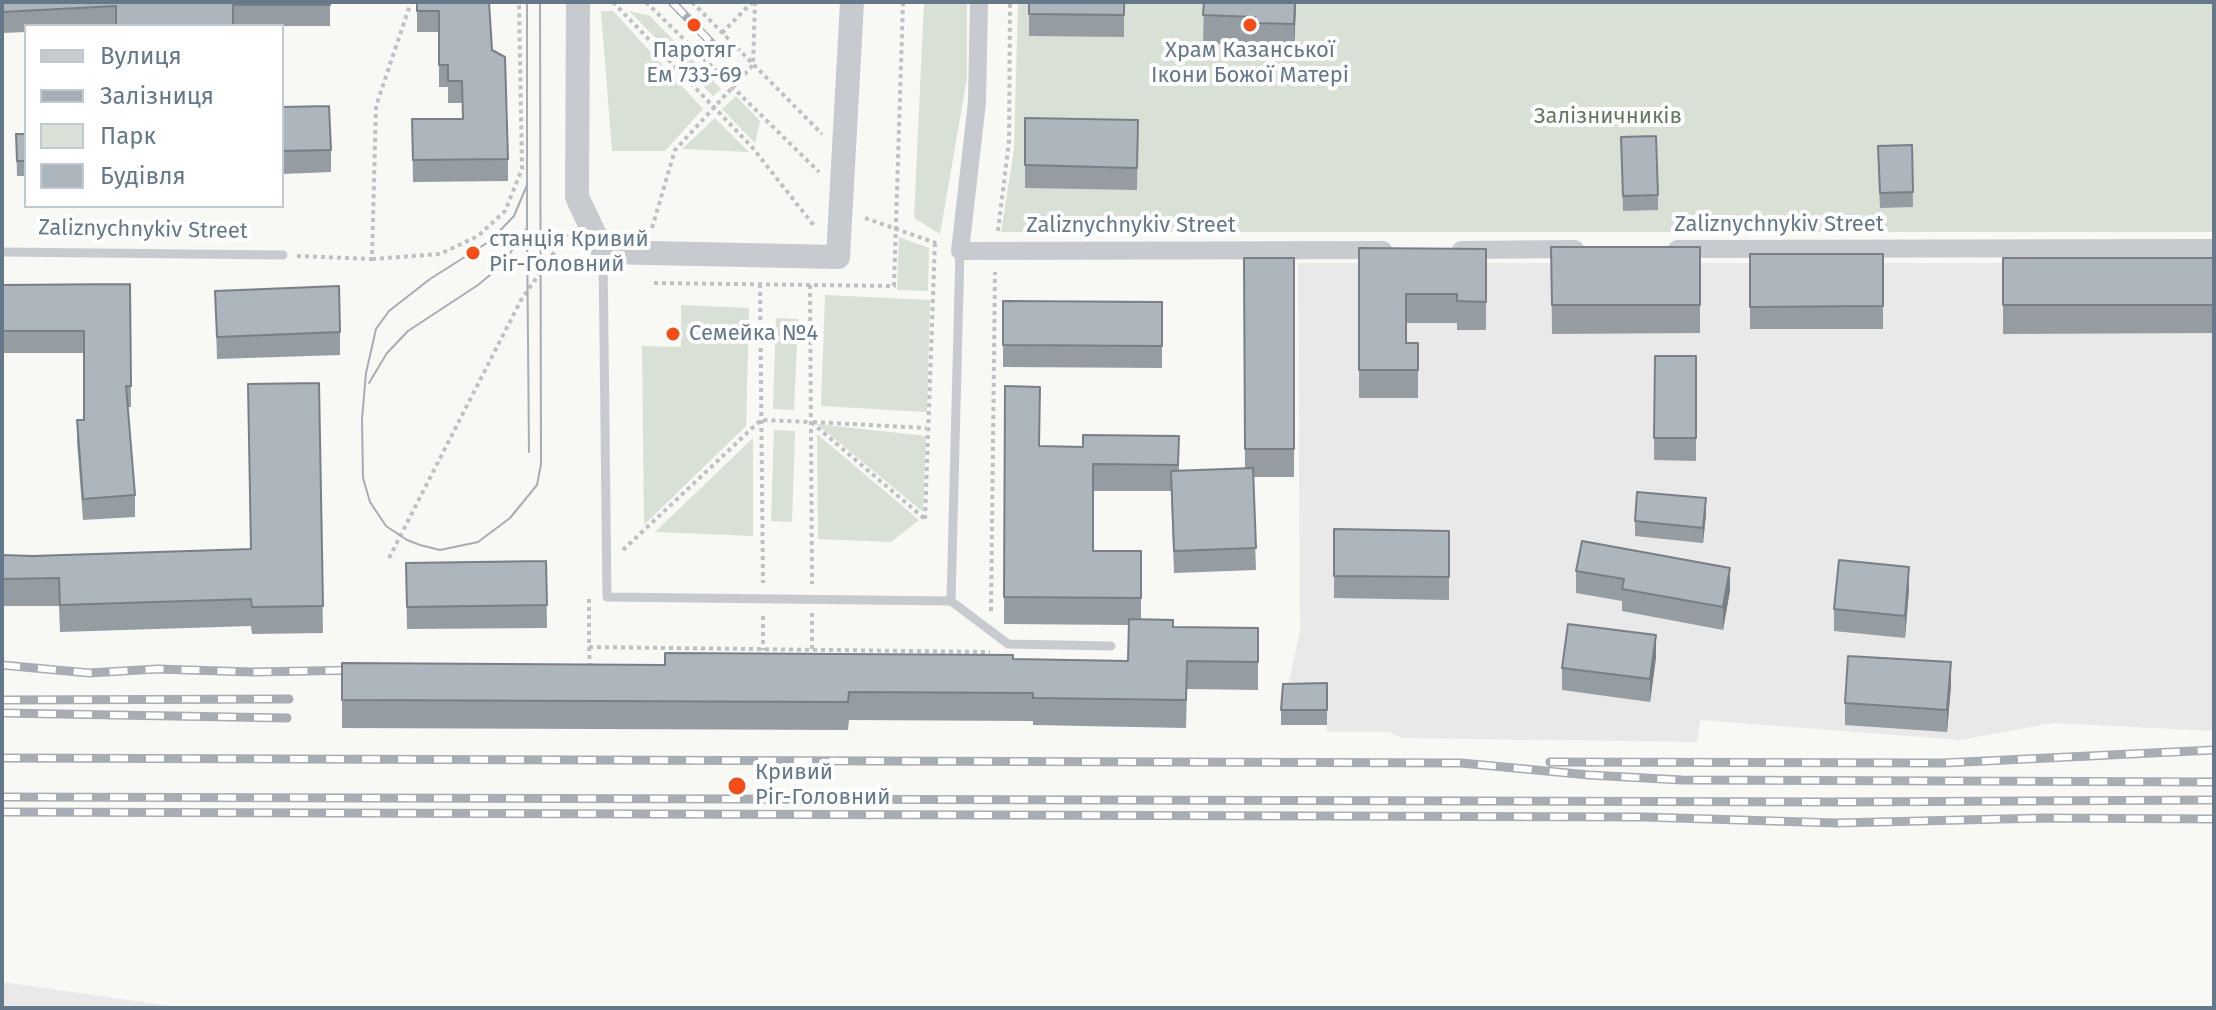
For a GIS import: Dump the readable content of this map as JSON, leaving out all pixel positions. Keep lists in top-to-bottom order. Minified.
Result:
{"streets":{"street":["Zaliznychnykiv Street"]},"parks":["Залізничників"],"places":["Паротяг Ем 733-69","Храм Казанської Ікони Божої Матері","станція Кривий Ріг-Головний","Семейка №4","Кривий Ріг-Головний"],"legend":["Вулиця","Залізниця","Парк","Будівля"]}
